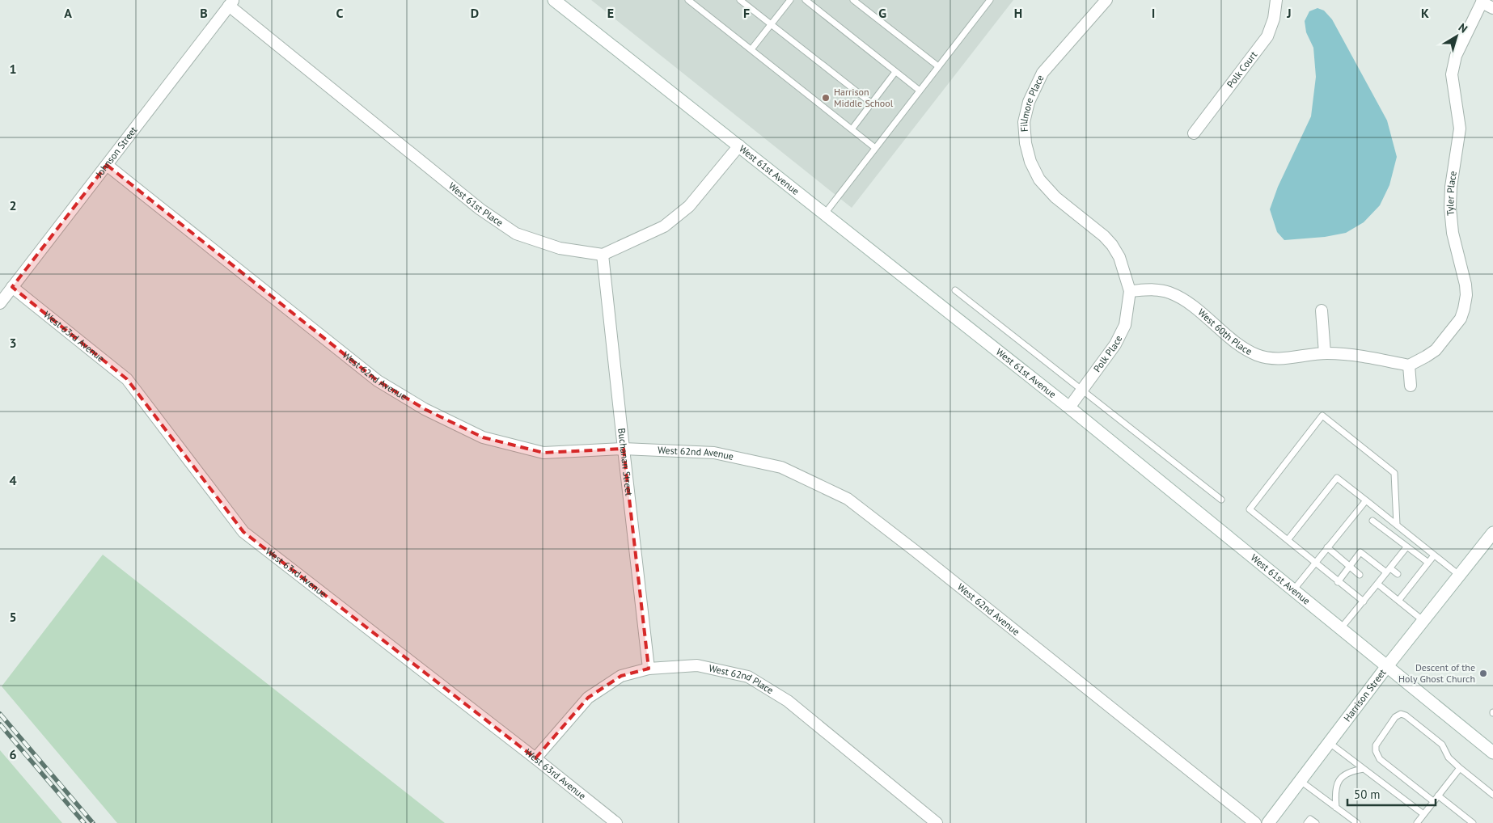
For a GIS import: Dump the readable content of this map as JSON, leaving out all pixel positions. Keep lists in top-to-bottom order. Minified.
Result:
{"streets":{"main road":["West 61st Avenue","Harrison Street"],"street":["Polk Court","Fillmore Place","Johnson Street","Tyler Place","West 61st Place","West 60th Place","West 63rd Avenue","Polk Place","West 62nd Avenue","Buchanan Street","West 62nd Place"]},"crossings":[["Fillmore Place","West 60th Place"],["Fillmore Place","Polk Place"],["Johnson Street","West 61st Place"],["Johnson Street","West 63rd Avenue"],["Johnson Street","West 62nd Avenue"],["West 61st Avenue","Polk Place"],["West 61st Avenue","Harrison Street"],["Tyler Place","West 60th Place"],["West 61st Place","Buchanan Street"],["West 60th Place","Polk Place"],["West 63rd Avenue","West 62nd Place"],["West 62nd Avenue","Buchanan Street"],["Buchanan Street","West 62nd Place"]],"places":["Harrison Middle School","Descent of the Holy Ghost Church"],"scale_bar":"50 m","north":"top right","grid":{"columns":["A","B","C","D","E","F","G","H","I","J","K"],"rows":["1","2","3","4","5","6"]}}
